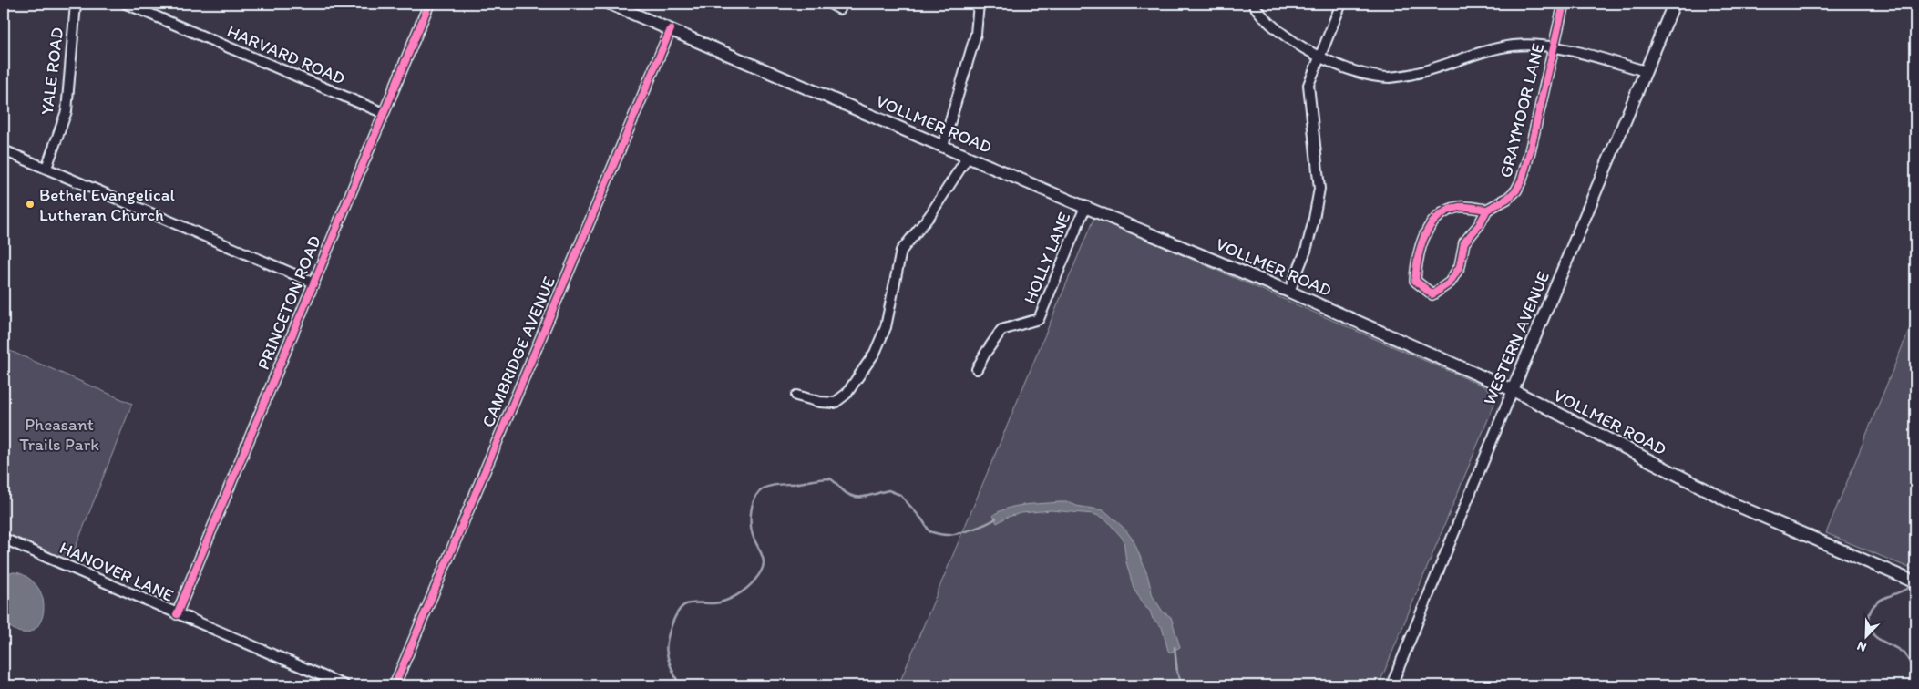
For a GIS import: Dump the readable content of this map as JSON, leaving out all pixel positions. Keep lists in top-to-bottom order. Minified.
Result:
{"streets":{"main road":["VOLLMER ROAD","WESTERN AVENUE"],"street":["HARVARD ROAD","YALE ROAD","GRAYMOOR LANE","HOLLY LANE","PRINCETON ROAD","CAMBRIDGE AVENUE","HANOVER LANE"]},"crossings":[["HARVARD ROAD","PRINCETON ROAD"],["GRAYMOOR LANE","WESTERN AVENUE"],["VOLLMER ROAD","HOLLY LANE"],["VOLLMER ROAD","WESTERN AVENUE"],["VOLLMER ROAD","CAMBRIDGE AVENUE"],["PRINCETON ROAD","HANOVER LANE"]],"parks":["Pheasant Trails Park"],"places":["Bethel Evangelical Lutheran Church"],"north":"bottom left"}
